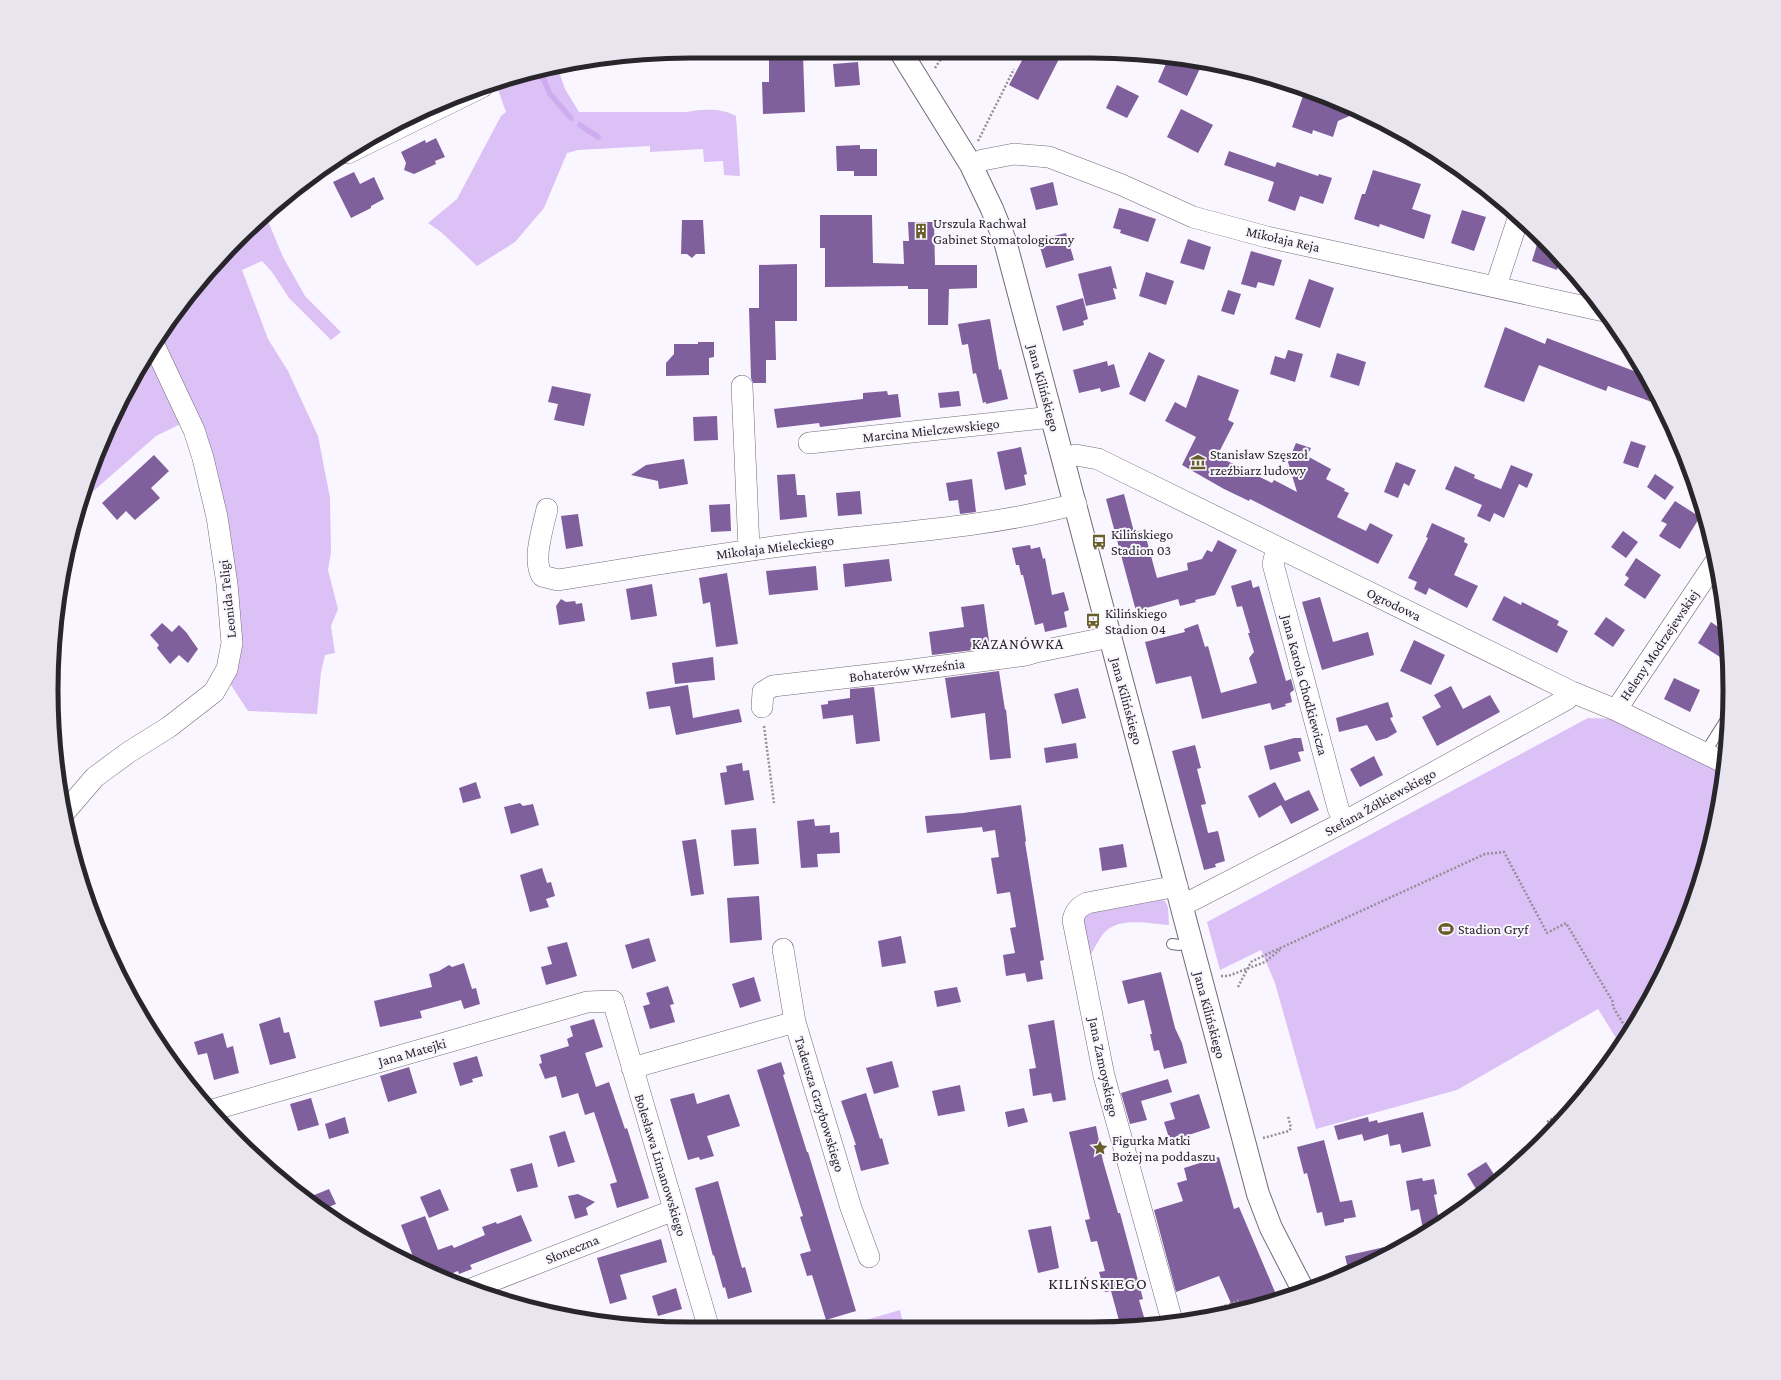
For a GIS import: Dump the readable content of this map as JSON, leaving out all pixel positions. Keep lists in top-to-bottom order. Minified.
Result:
{"streets":{"street":["Mikołaja Reja","Jana Kilińskiego","Marcina Mielczewskiego","Mikołaja Mieleckiego","Leonida Teligi","Ogrodowa","Heleny Modrzejewskiej","Bohaterów Września","Jana Karola Chodkiewicza","Stefana Żółkiewskiego","Jana Matejki","Jana Zamoyskiego","Tadeusza Grzybowskiego","Bolesława Limanowskiego","Słoneczna"]},"crossings":[["Mikołaja Reja","Jana Kilińskiego"],["Jana Kilińskiego","Marcina Mielczewskiego"],["Jana Kilińskiego","Mikołaja Mieleckiego"],["Jana Kilińskiego","Ogrodowa"],["Jana Kilińskiego","Bohaterów Września"],["Jana Kilińskiego","Stefana Żółkiewskiego"],["Jana Kilińskiego","Jana Zamoyskiego"],["Ogrodowa","Heleny Modrzejewskiej"],["Ogrodowa","Jana Karola Chodkiewicza"],["Ogrodowa","Stefana Żółkiewskiego"],["Jana Karola Chodkiewicza","Stefana Żółkiewskiego"],["Stefana Żółkiewskiego","Jana Zamoyskiego"],["Jana Matejki","Bolesława Limanowskiego"],["Bolesława Limanowskiego","Słoneczna"]],"districts":["KAZANÓWKA","KILIŃSKIEGO"],"places":{"building":["Urszula Rachwał Gabinet Stomatologiczny"],"museum":["Stanisław Szęszoł rzeźbiarz ludowy"],"bus stop":["Kilińskiego Stadion 03","Kilińskiego Stadion 04"],"sports":["Stadion Gryf"],"place":["Figurka Matki Bożej na poddaszu"]}}
